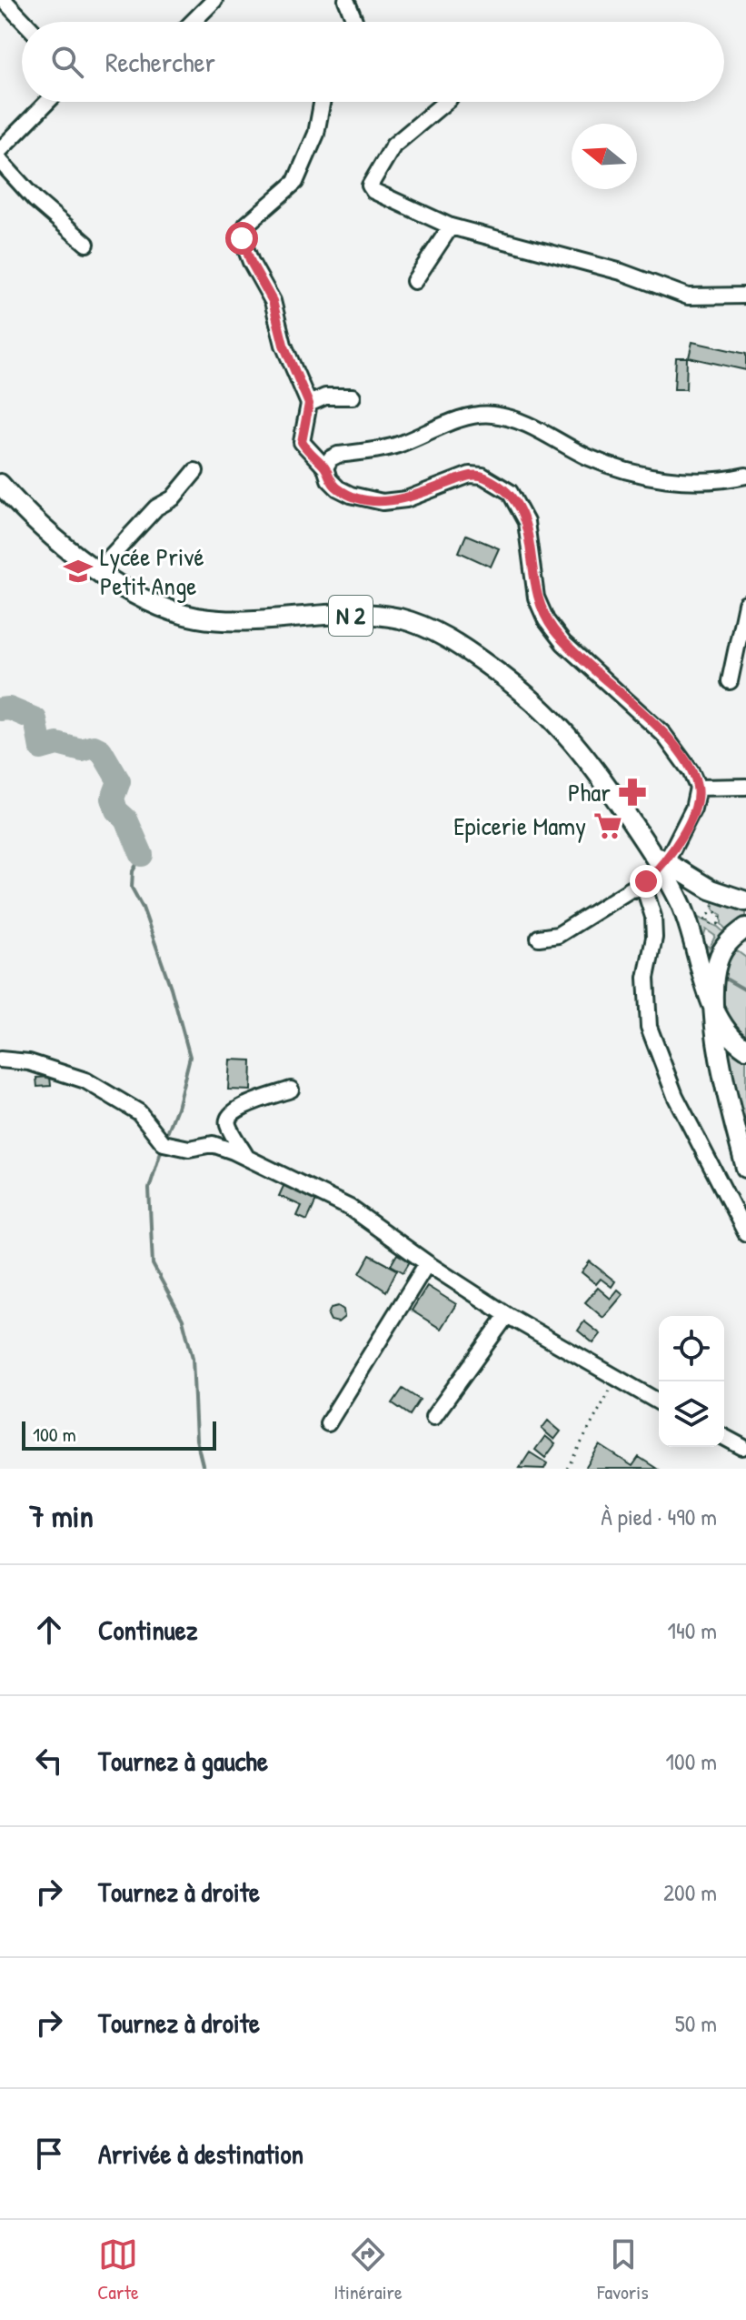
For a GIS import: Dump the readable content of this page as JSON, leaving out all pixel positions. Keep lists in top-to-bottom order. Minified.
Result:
{"streets":{"main road":["N 2"]},"places":{"school or university":["Lycée Privé Petit Ange"],"pharmacy":["Phar"],"supermarket":["Epicerie Mamy"]},"scale_bar":"100 m","north":"left","page":{"search":"Rechercher","scale":"100 m","heading":["7 min","À pied · 490 m"],"list":[["Continuez","140 m"],["Tournez à gauche","100 m"],["Tournez à droite","200 m"],["Tournez à droite","50 m"],"Arrivée à destination"],"nav":["Carte","Itinéraire","Favoris"]}}
